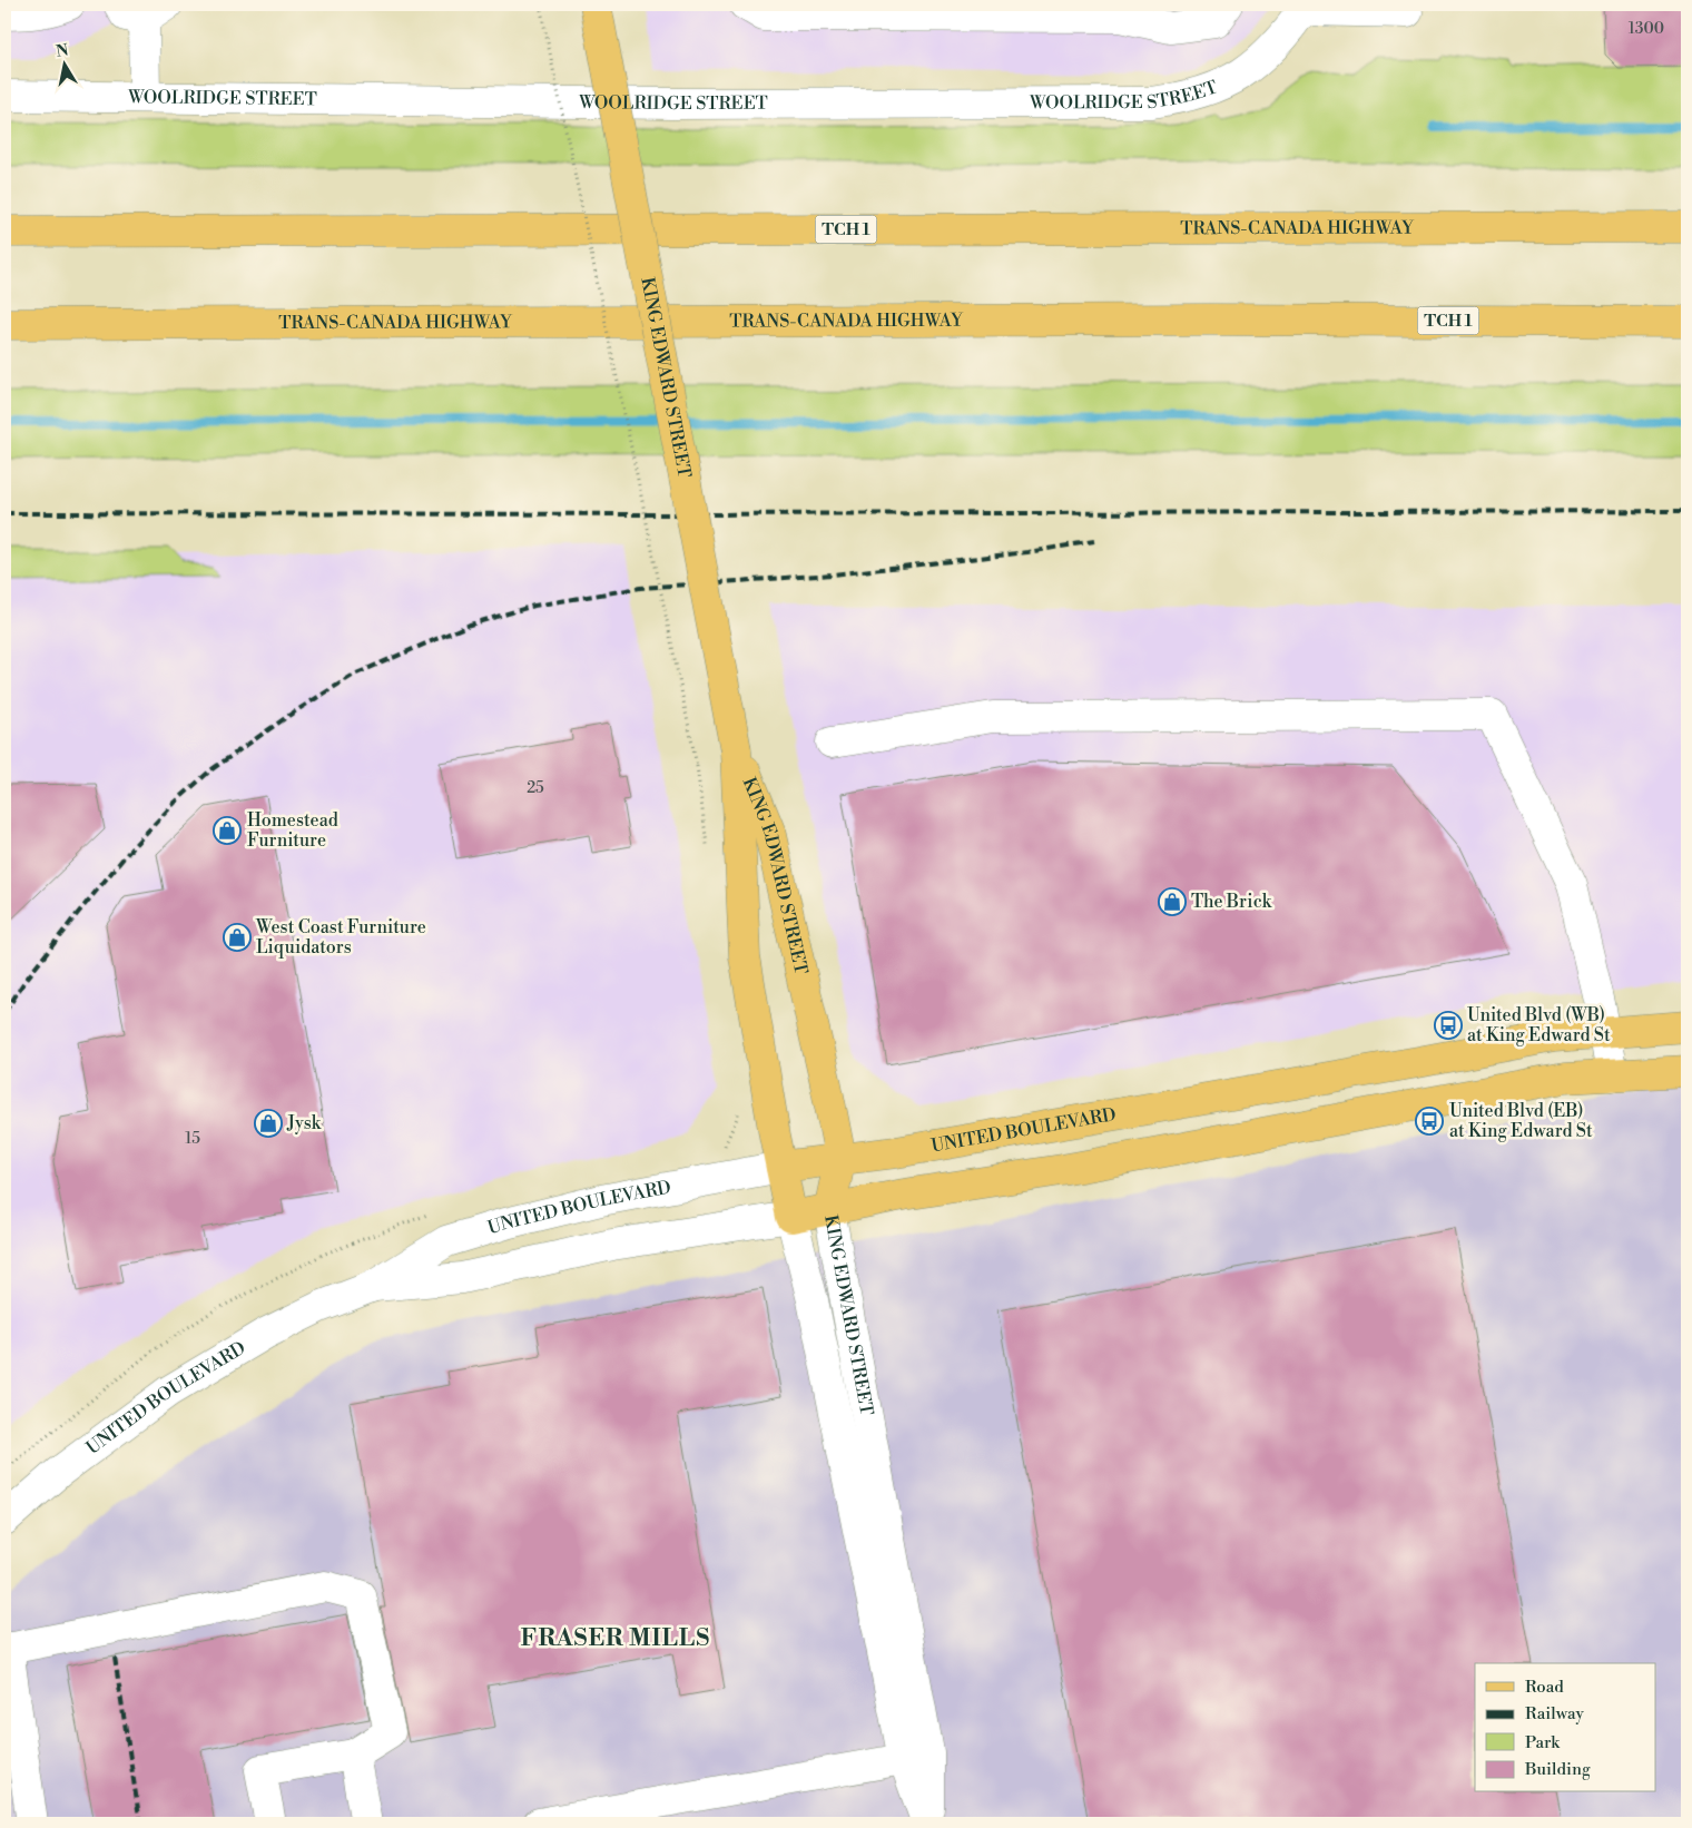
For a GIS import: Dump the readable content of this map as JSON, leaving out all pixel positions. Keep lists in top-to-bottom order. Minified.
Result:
{"streets":{"main road":["TRANS-CANADA HIGHWAY","TCH 1","KING EDWARD STREET","UNITED BOULEVARD"],"street":["WOOLRIDGE STREET"]},"crossings":[["KING EDWARD STREET","UNITED BOULEVARD"]],"districts":["FRASER MILLS"],"places":{"shop":["Homestead Furniture","The Brick","West Coast Furniture Liquidators","Jysk"],"bus stop":["United Blvd (WB) at King Edward St","United Blvd (EB) at King Edward St"]},"house_numbers":["1300","25","15"],"legend":["Road","Railway","Park","Building"],"north":"top"}
